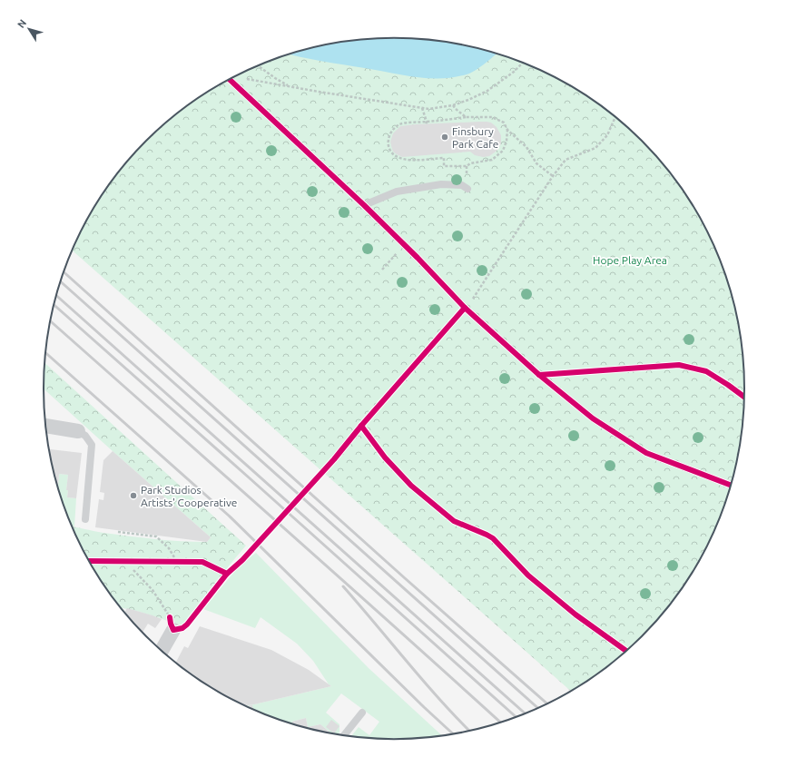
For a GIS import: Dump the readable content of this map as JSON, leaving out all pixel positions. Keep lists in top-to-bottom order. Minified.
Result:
{"parks":["Hope Play Area"],"places":["Finsbury Park Cafe","Park Studios Artists' Cooperative"],"north":"top left"}
